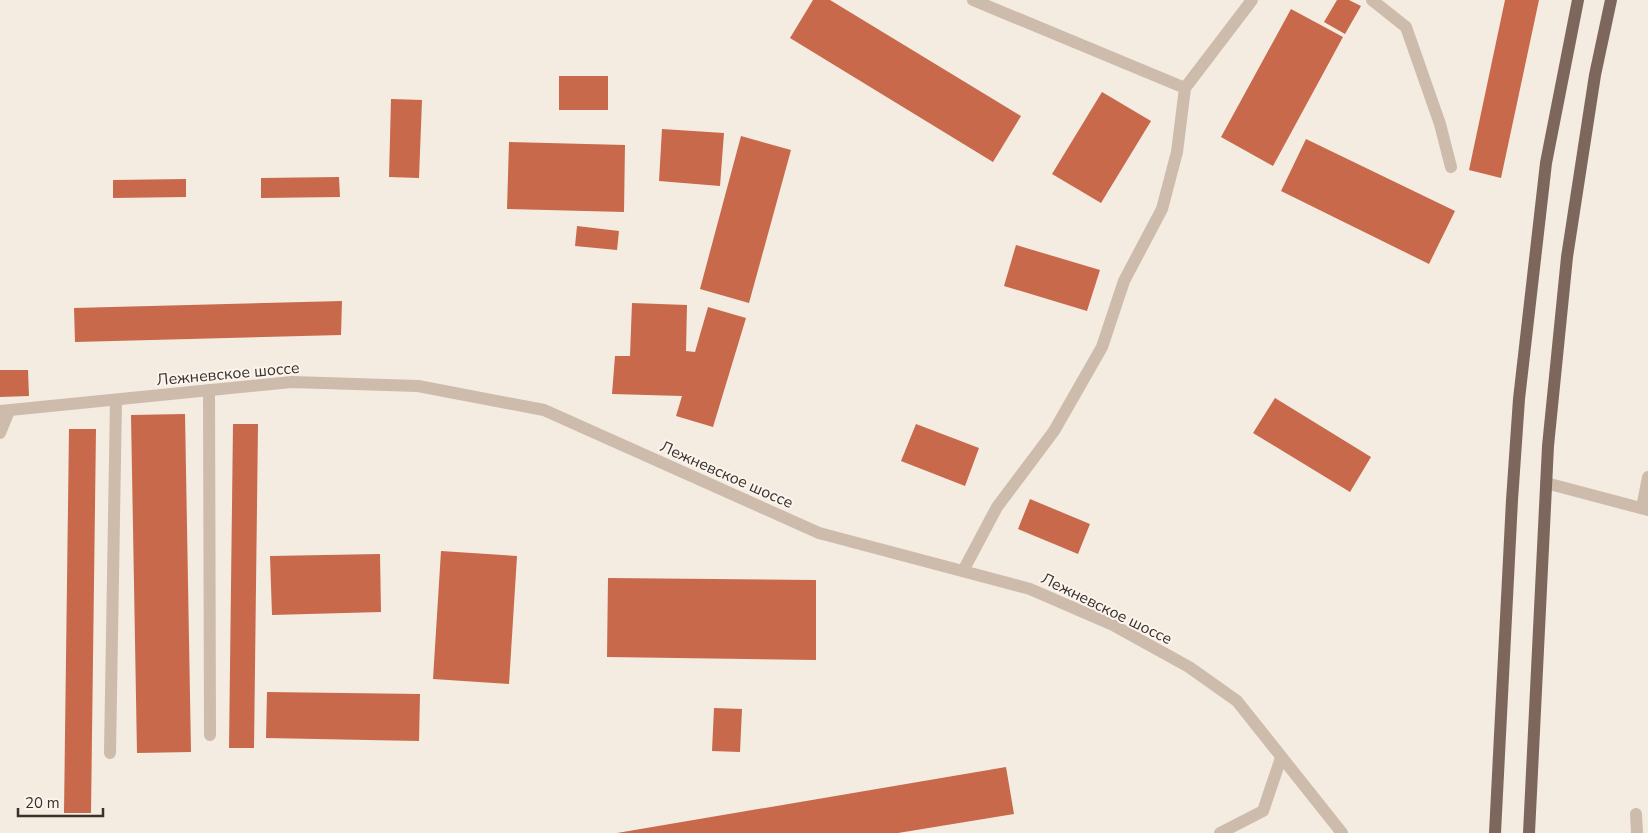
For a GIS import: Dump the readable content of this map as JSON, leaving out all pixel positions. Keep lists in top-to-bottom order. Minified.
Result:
{"streets":{"street":["Лежневское шоссе"]},"scale_bar":"20 m"}
